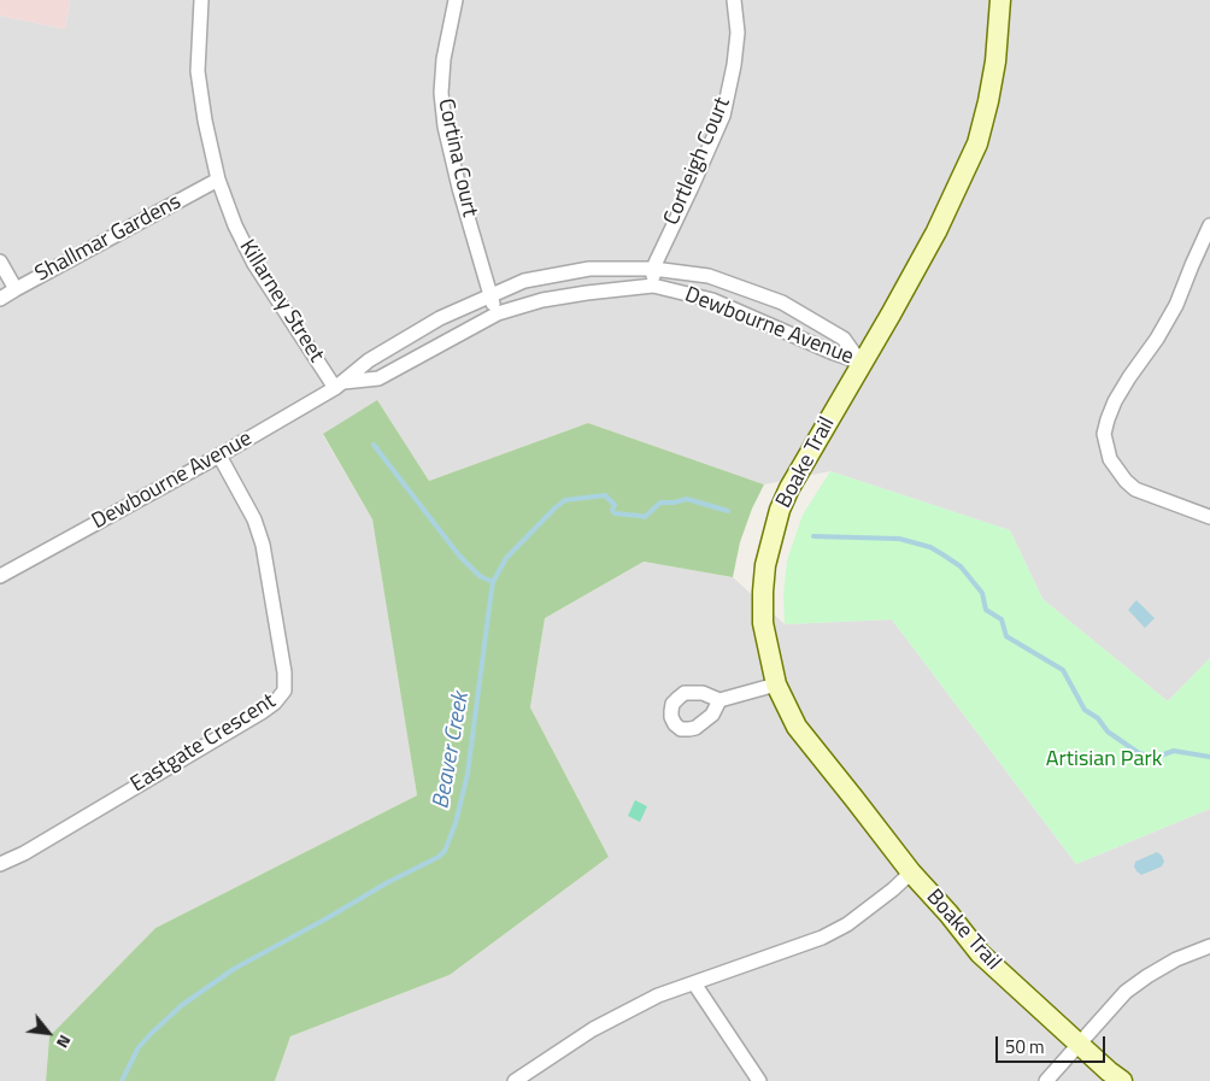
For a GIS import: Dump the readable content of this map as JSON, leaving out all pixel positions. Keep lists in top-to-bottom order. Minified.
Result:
{"streets":{"street":["Cortina Court","Cortleigh Court","Shallmar Gardens","Killarney Street","Dewbourne Avenue","Boake Trail","Eastgate Crescent"]},"crossings":[["Cortina Court","Dewbourne Avenue"],["Cortleigh Court","Dewbourne Avenue"],["Shallmar Gardens","Killarney Street"],["Killarney Street","Dewbourne Avenue"],["Dewbourne Avenue","Boake Trail"],["Dewbourne Avenue","Eastgate Crescent"]],"water":["Beaver Creek"],"parks":["Artisian Park"],"scale_bar":"50 m","north":"bottom right"}
